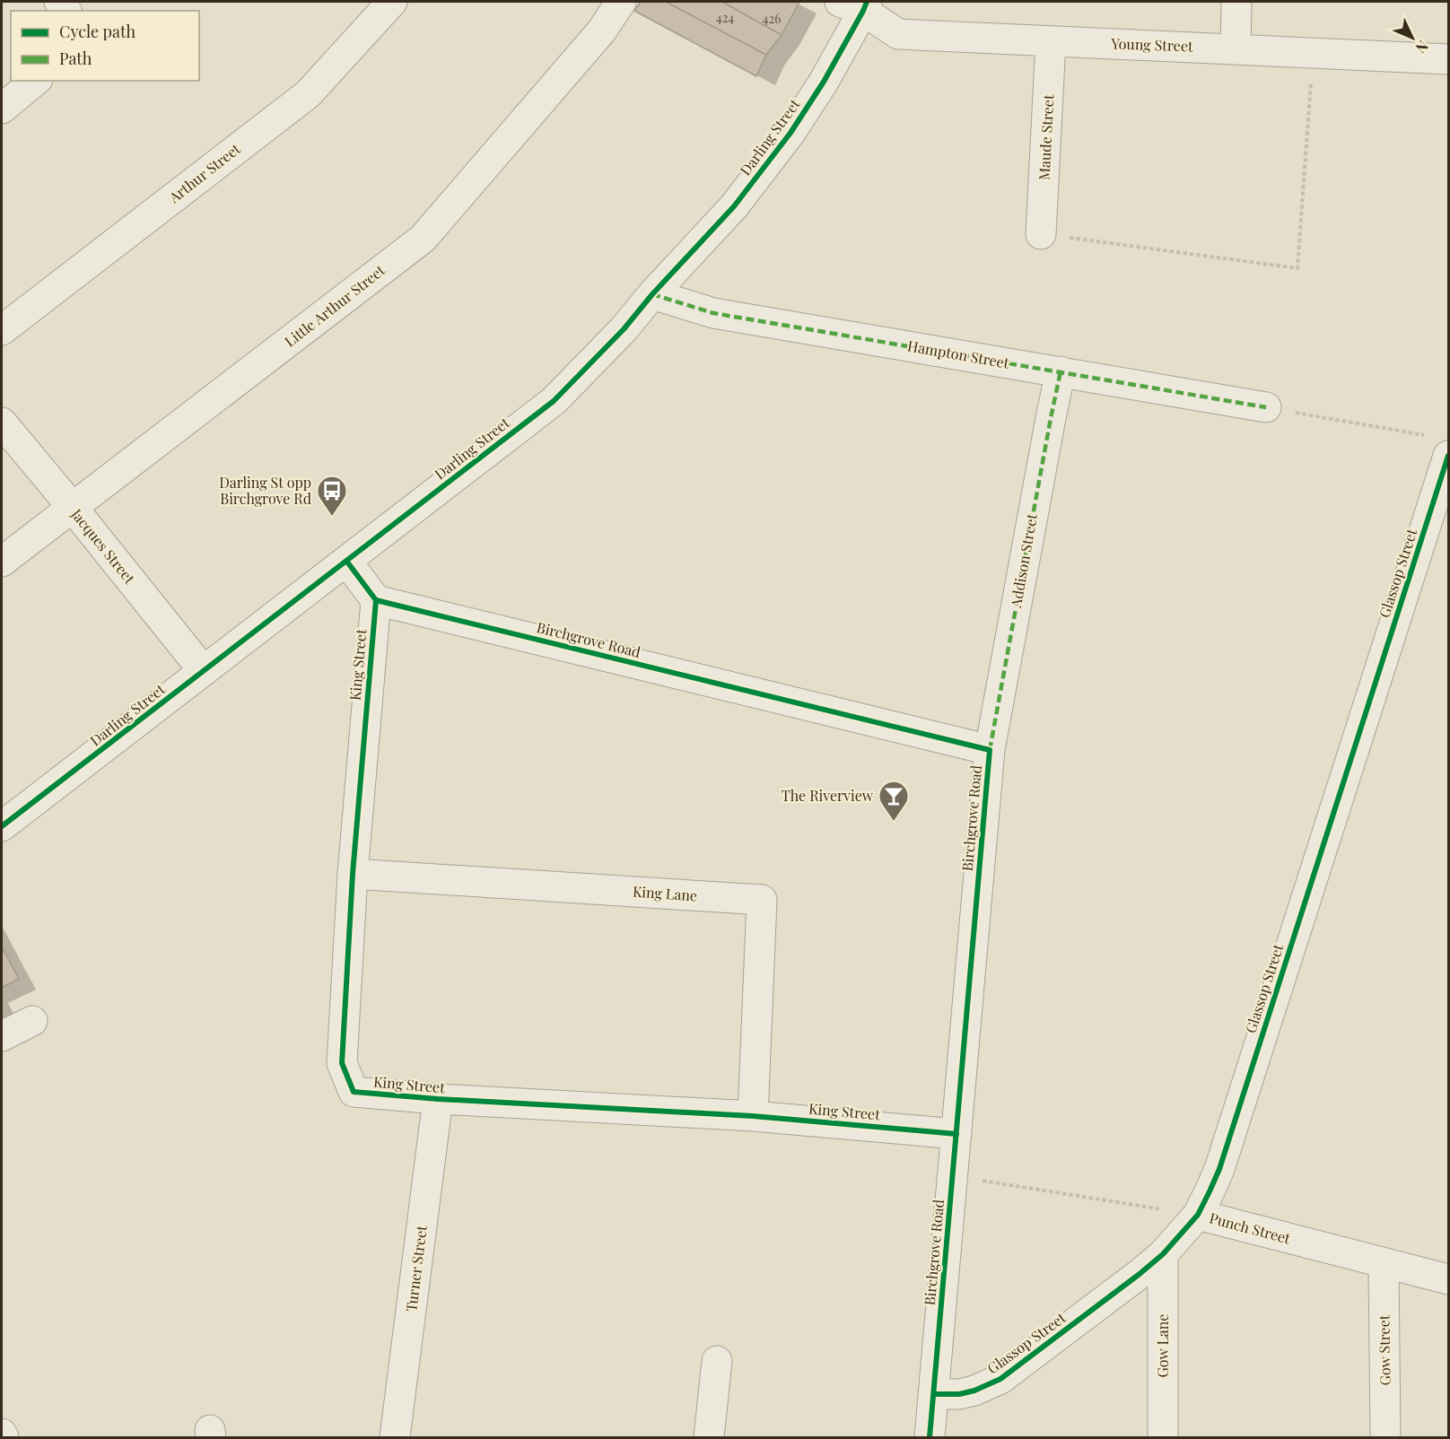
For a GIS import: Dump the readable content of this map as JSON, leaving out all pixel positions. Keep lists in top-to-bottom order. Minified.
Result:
{"streets":{"street":["Young Street","Darling Street","Maude Street","Arthur Street","Little Arthur Street","Hampton Street","Jacques Street","Addison Street","Glassop Street","Birchgrove Road","King Street","King Lane","Punch Street","Turner Street","Gow Lane","Gow Street"]},"crossings":[["Young Street","Darling Street"],["Young Street","Maude Street"],["Darling Street","Hampton Street"],["Darling Street","Jacques Street"],["Little Arthur Street","Jacques Street"],["Hampton Street","Addison Street"],["Addison Street","Birchgrove Road"],["Glassop Street","Birchgrove Road"],["Glassop Street","Punch Street"],["Glassop Street","Gow Lane"],["Birchgrove Road","King Street"],["Birchgrove Road","Punch Street"],["King Street","King Lane"],["King Street","Turner Street"],["Punch Street","Gow Street"]],"places":{"bus stop":["Darling St opp Birchgrove Rd"],"bar":["The Riverview"]},"house_numbers":["424","426"],"legend":["Cycle path","Path"],"north":"bottom right"}
